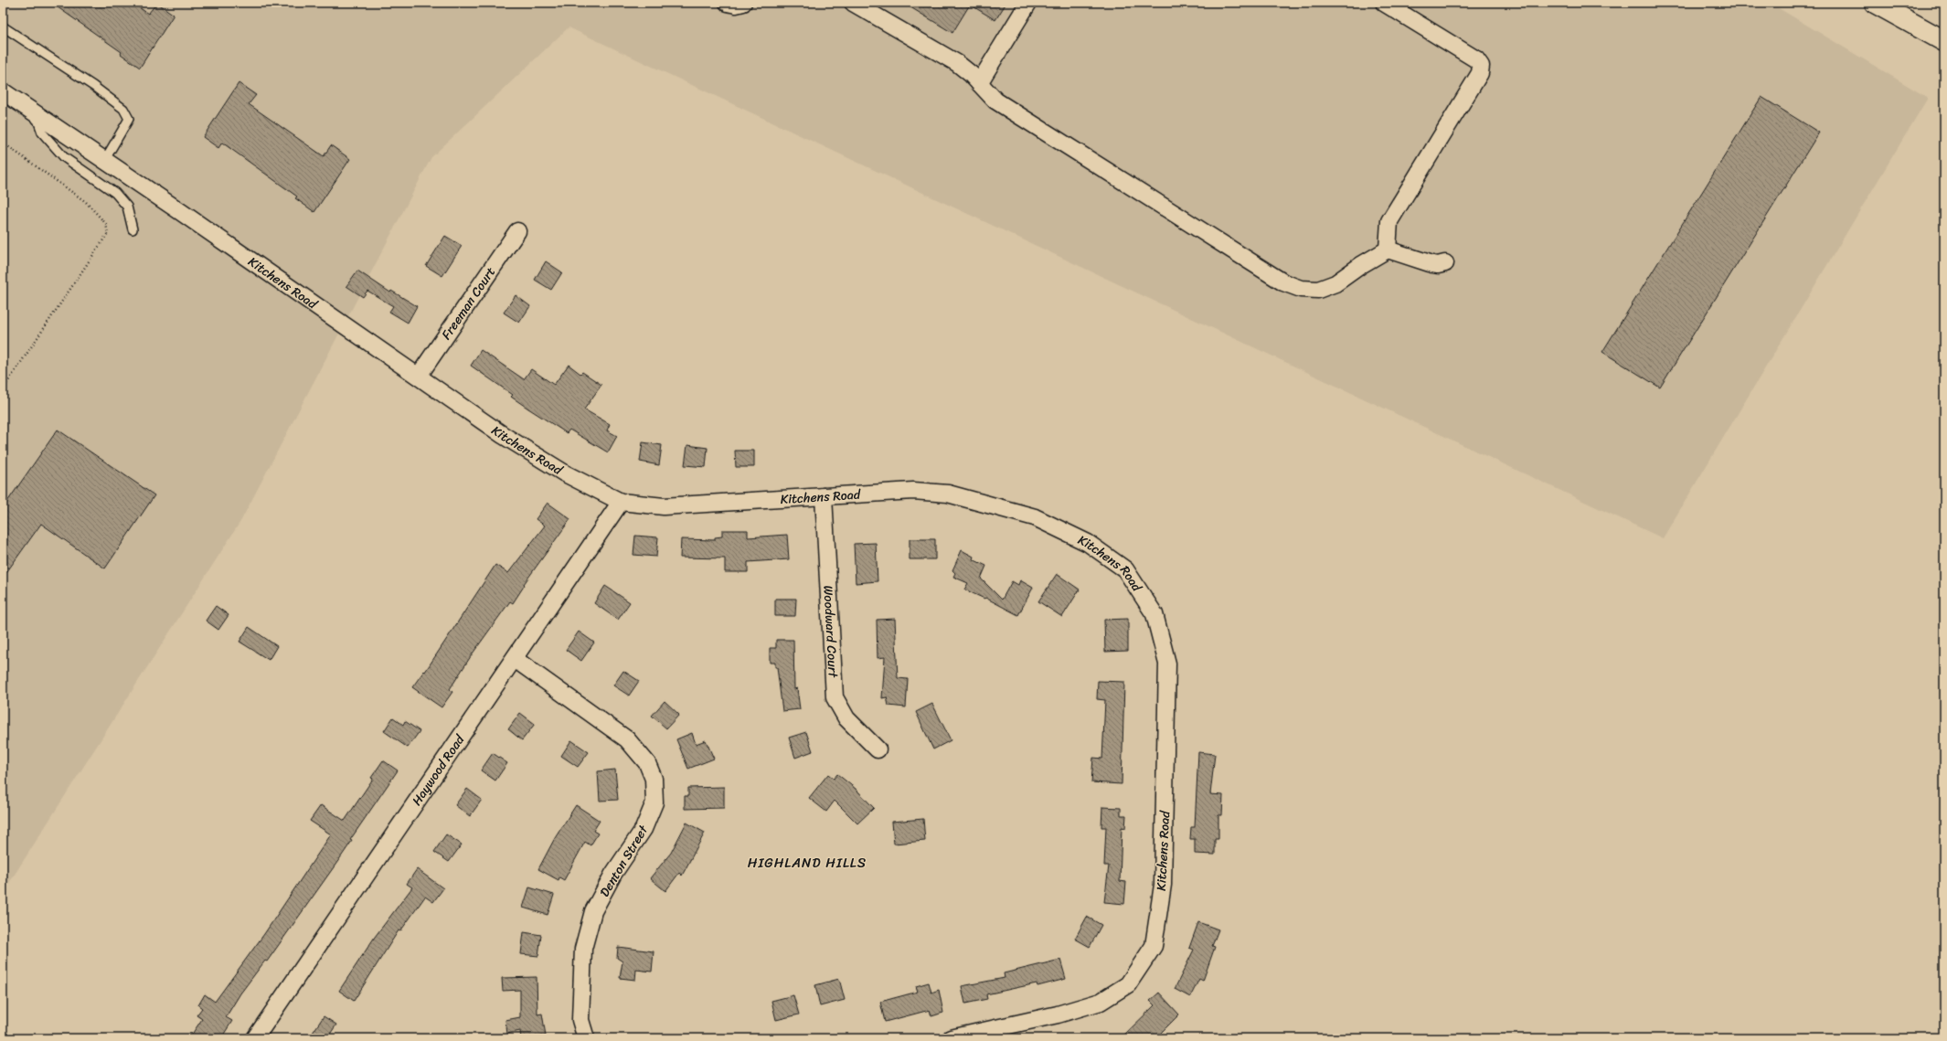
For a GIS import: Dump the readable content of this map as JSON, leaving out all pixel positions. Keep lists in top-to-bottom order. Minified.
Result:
{"streets":{"street":["Kitchens Road","Freeman Court","Woodward Court","Haywood Road","Denton Street"]},"crossings":[["Kitchens Road","Freeman Court"],["Kitchens Road","Woodward Court"],["Kitchens Road","Haywood Road"],["Haywood Road","Denton Street"]],"districts":["HIGHLAND HILLS"]}
